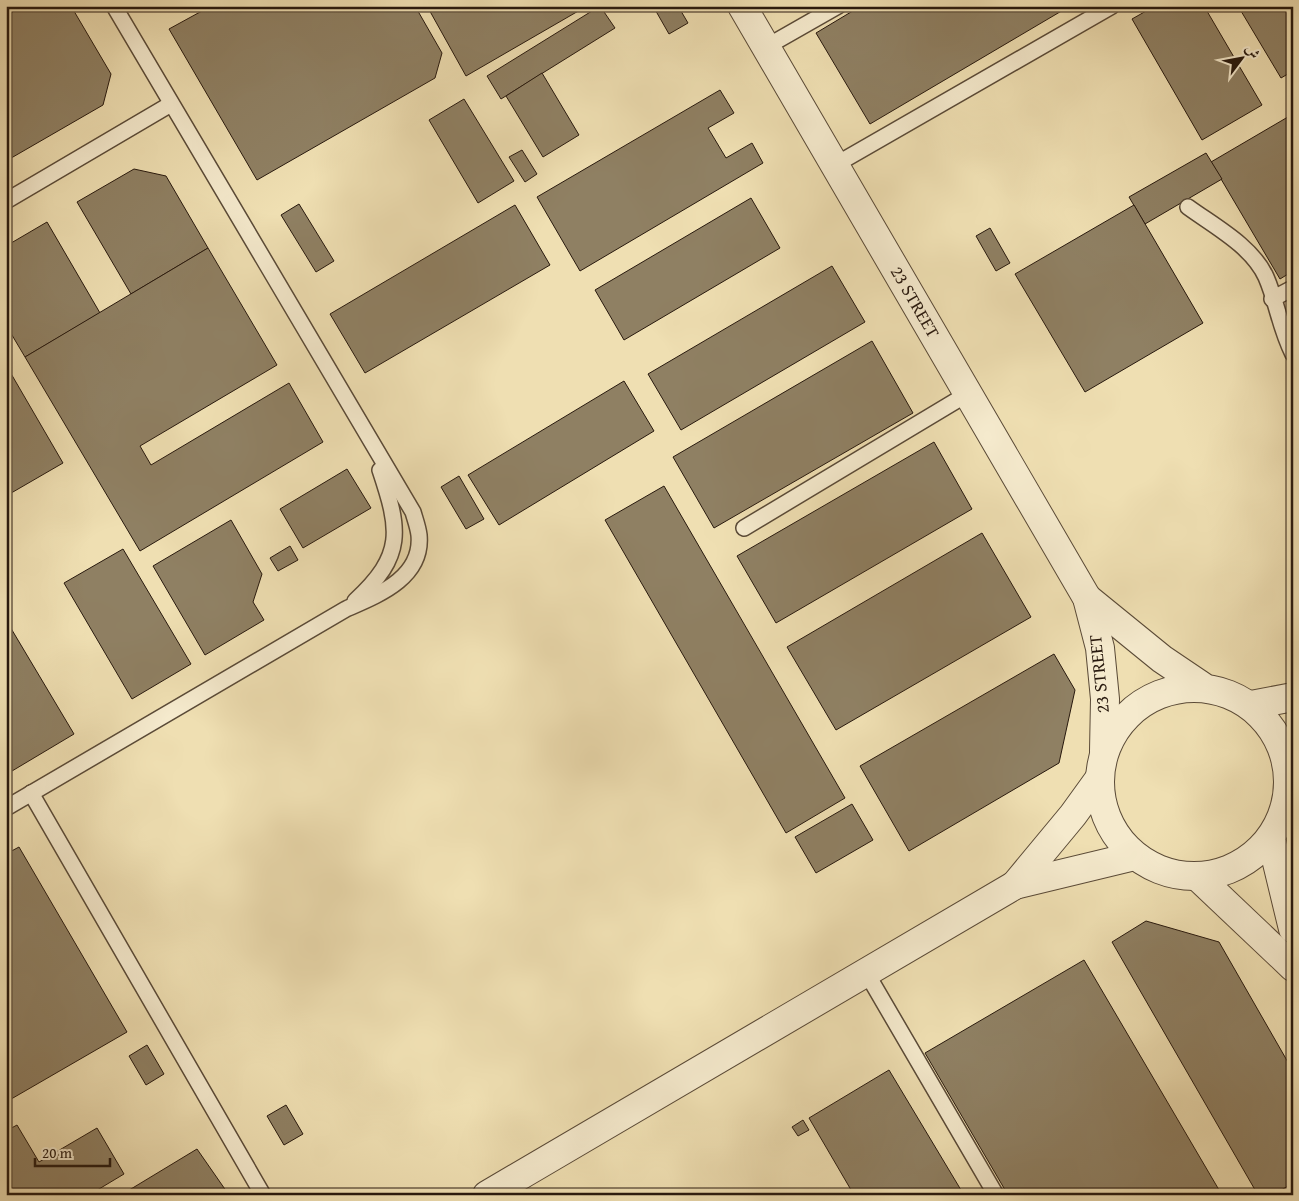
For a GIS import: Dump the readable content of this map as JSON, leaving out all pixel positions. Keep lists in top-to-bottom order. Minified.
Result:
{"streets":{"street":["23 STREET"]},"scale_bar":"20 m","north":"top right"}
